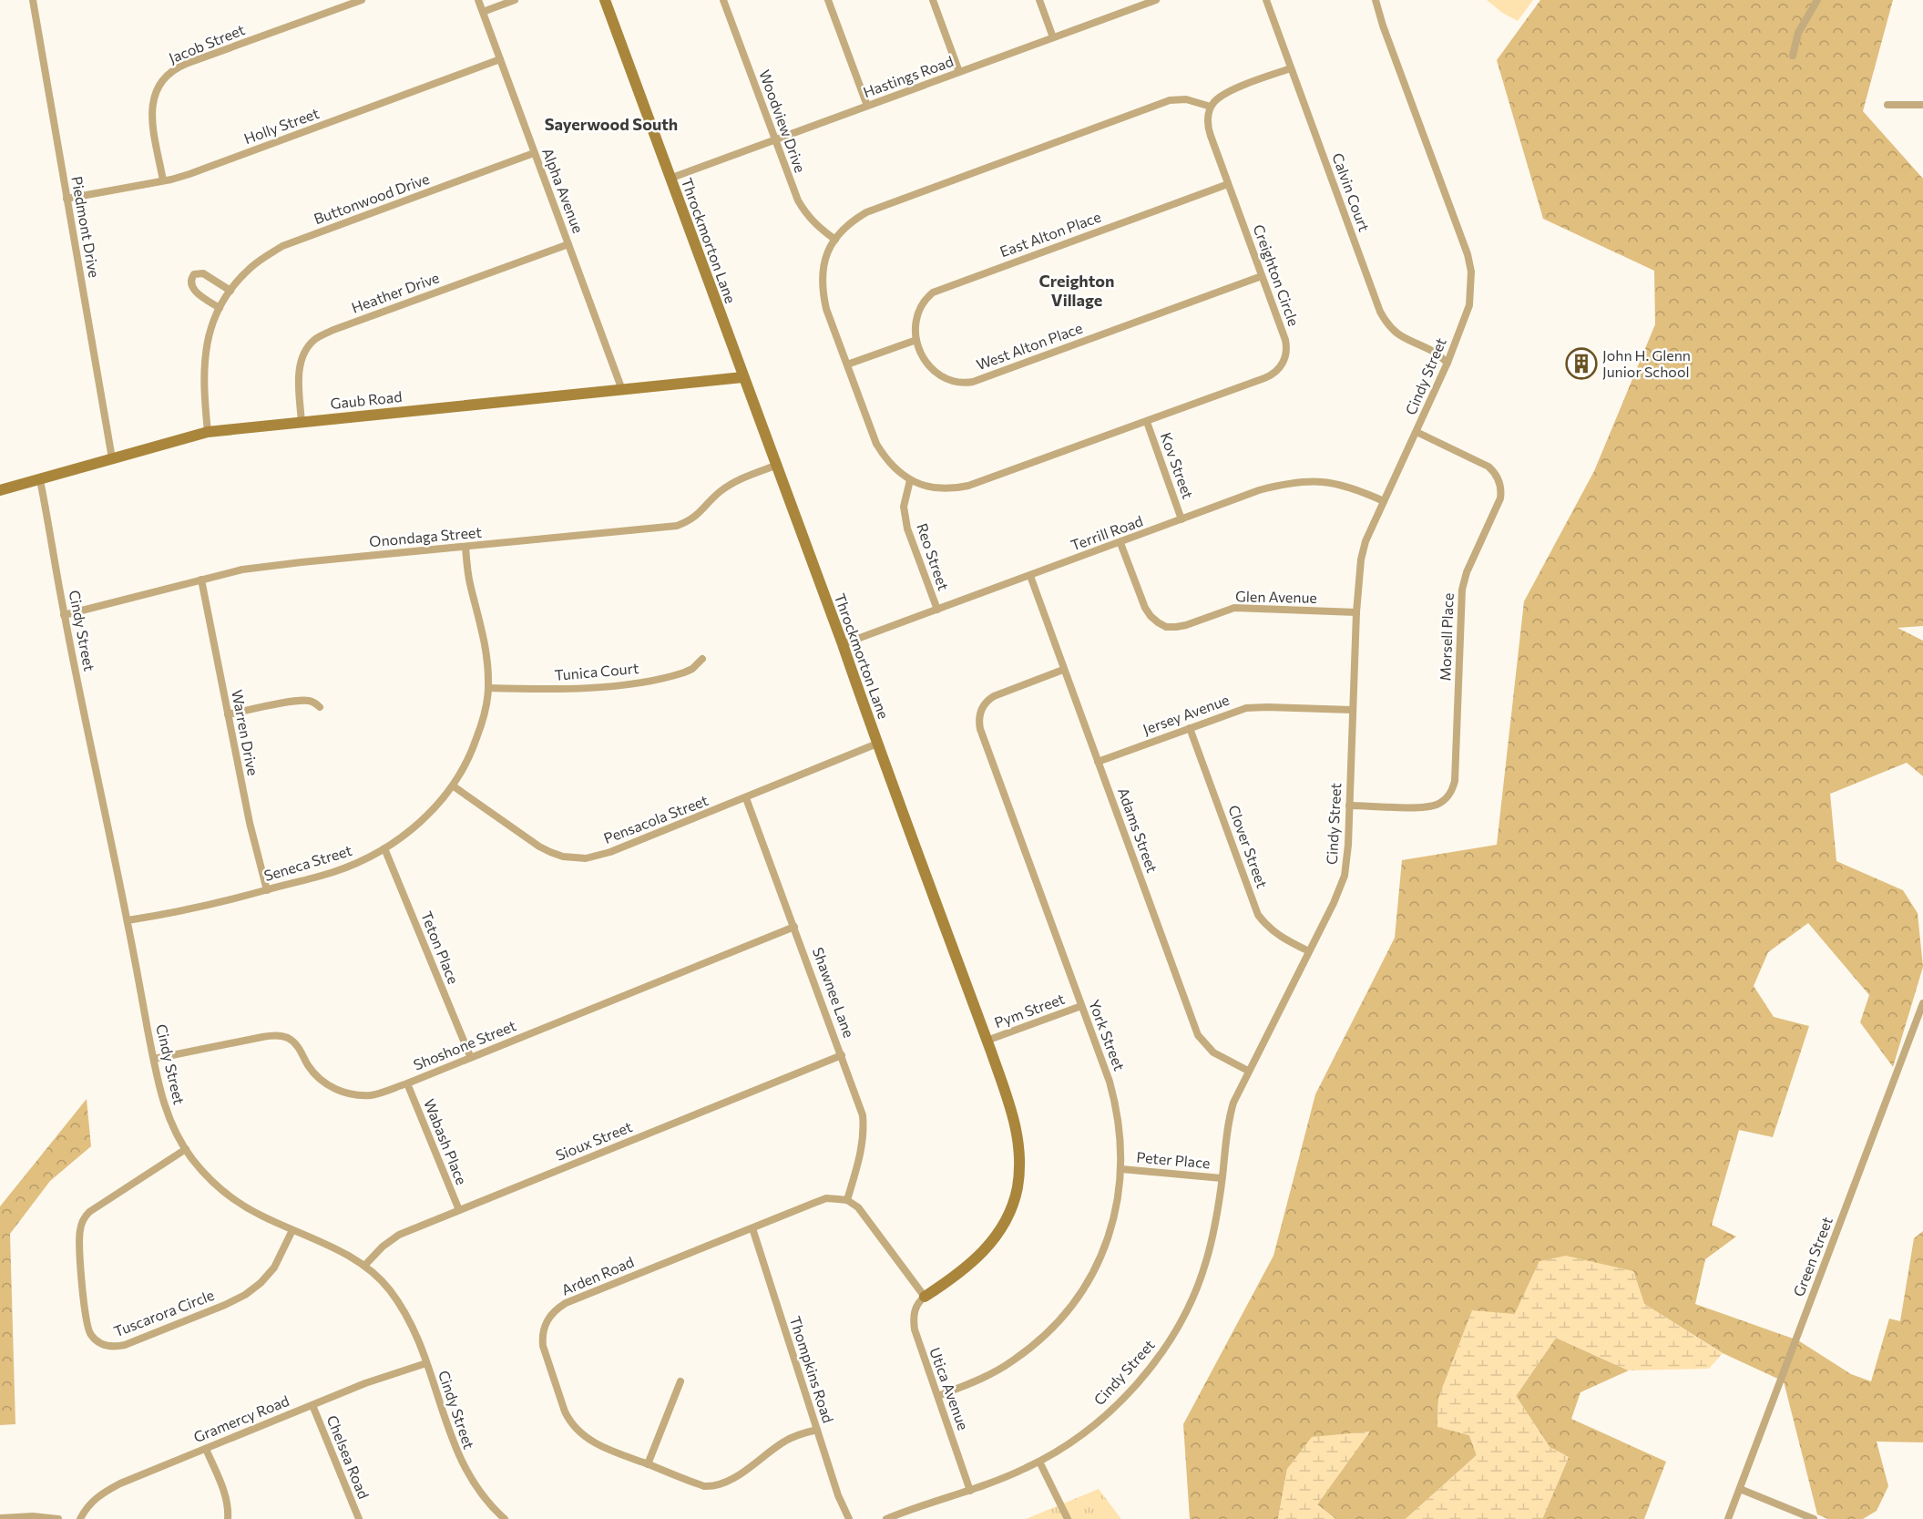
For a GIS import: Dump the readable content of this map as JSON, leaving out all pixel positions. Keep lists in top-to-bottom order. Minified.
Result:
{"streets":{"street":["Jacob Street","Hastings Road","Woodview Drive","Holly Street","Alpha Avenue","Calvin Court","Buttonwood Drive","Piedmont Drive","East Alton Place","Throckmorton Lane","Creighton Circle","Heather Drive","West Alton Place","Cindy Street","Gaub Road","Kov Street","Terrill Road","Onondaga Street","Reo Street","Glen Avenue","Morsell Place","Tunica Court","Jersey Avenue","Warren Drive","Pensacola Street","Adams Street","Clover Street","Seneca Street","Teton Place","Shawnee Lane","Pym Street","York Street","Shoshone Street","Sioux Street","Wabash Place","Peter Place","Green Street","Arden Road","Tuscarora Circle","Thompkins Road","Utica Avenue","Gramercy Road","Chelsea Road"]},"crossings":[["Jacob Street","Holly Street"],["Hastings Road","Woodview Drive"],["Hastings Road","Throckmorton Lane"],["Woodview Drive","Creighton Circle"],["Holly Street","Alpha Avenue"],["Holly Street","Piedmont Drive"],["Alpha Avenue","Buttonwood Drive"],["Alpha Avenue","Heather Drive"],["Alpha Avenue","Gaub Road"],["Calvin Court","Cindy Street"],["Buttonwood Drive","Gaub Road"],["Piedmont Drive","Gaub Road"],["East Alton Place","Creighton Circle"],["East Alton Place","West Alton Place"],["Throckmorton Lane","Gaub Road"],["Throckmorton Lane","Terrill Road"],["Throckmorton Lane","Onondaga Street"],["Throckmorton Lane","Pensacola Street"],["Throckmorton Lane","Pym Street"],["Throckmorton Lane","Utica Avenue"],["Creighton Circle","West Alton Place"],["Creighton Circle","Kov Street"],["Creighton Circle","Reo Street"],["Heather Drive","Gaub Road"],["Cindy Street","Gaub Road"],["Cindy Street","Terrill Road"],["Cindy Street","Onondaga Street"],["Cindy Street","Glen Avenue"],["Cindy Street","Morsell Place"],["Cindy Street","Jersey Avenue"],["Cindy Street","Adams Street"],["Cindy Street","Clover Street"],["Cindy Street","Seneca Street"],["Cindy Street","Shoshone Street"],["Cindy Street","Sioux Street"],["Cindy Street","Peter Place"],["Cindy Street","Tuscarora Circle"],["Cindy Street","Utica Avenue"],["Cindy Street","Gramercy Road"],["Kov Street","Terrill Road"],["Terrill Road","Reo Street"],["Terrill Road","Glen Avenue"],["Terrill Road","Adams Street"],["Onondaga Street","Warren Drive"],["Onondaga Street","Seneca Street"],["Tunica Court","Seneca Street"],["Jersey Avenue","Adams Street"],["Jersey Avenue","Clover Street"],["Warren Drive","Seneca Street"],["Pensacola Street","Seneca Street"],["Pensacola Street","Shawnee Lane"],["Adams Street","York Street"],["Seneca Street","Teton Place"],["Teton Place","Shoshone Street"],["Shawnee Lane","Shoshone Street"],["Shawnee Lane","Sioux Street"],["Shawnee Lane","Arden Road"],["Pym Street","York Street"],["York Street","Peter Place"],["York Street","Utica Avenue"],["Shoshone Street","Wabash Place"],["Sioux Street","Wabash Place"],["Arden Road","Thompkins Road"],["Gramercy Road","Chelsea Road"]],"districts":["Sayerwood South","Creighton Village"],"places":{"building":["John H. Glenn Junior School"]}}
